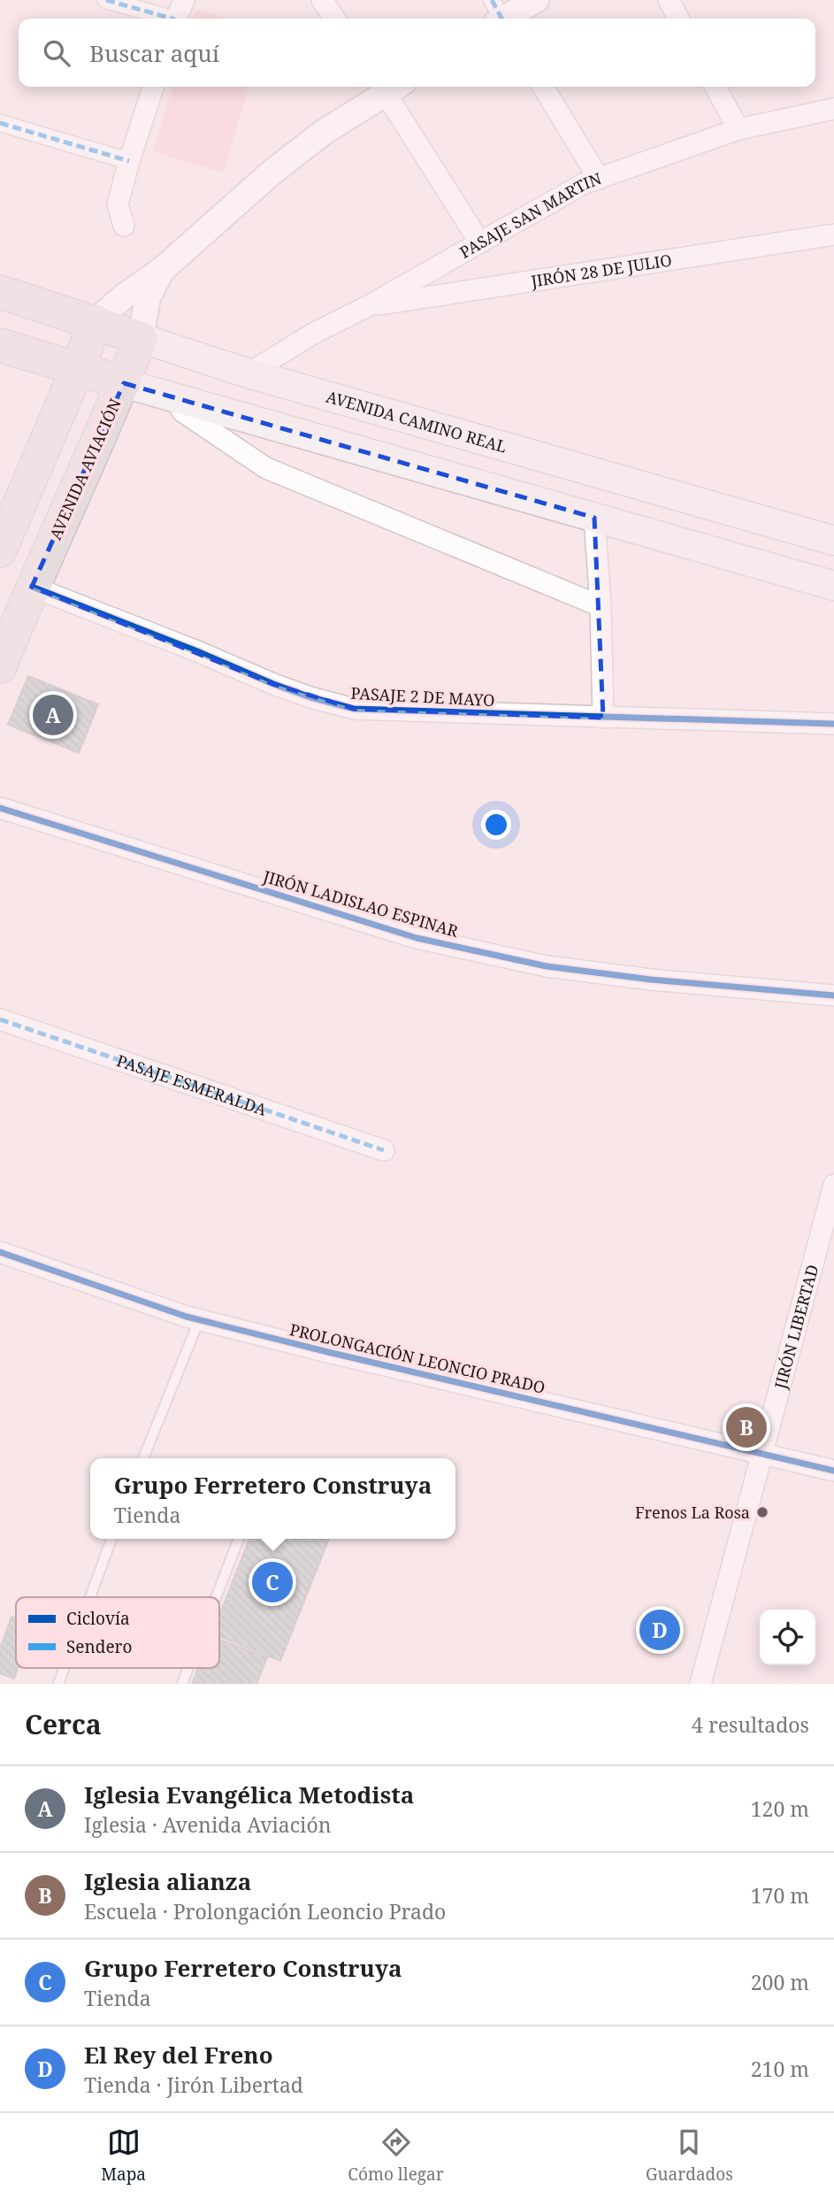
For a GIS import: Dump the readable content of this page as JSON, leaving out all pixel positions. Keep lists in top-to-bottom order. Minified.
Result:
{"streets":{"highway":["AVENIDA CAMINO REAL","AVENIDA AVIACIÓN"],"street":["PASAJE SAN MARTIN","JIRÓN 28 DE JULIO","PASAJE 2 DE MAYO","JIRÓN LADISLAO ESPINAR","PASAJE ESMERALDA","JIRÓN LIBERTAD","PROLONGACIÓN LEONCIO PRADO"]},"crossings":[["PASAJE SAN MARTIN","JIRÓN 28 DE JULIO"],["PASAJE SAN MARTIN","AVENIDA CAMINO REAL"],["AVENIDA CAMINO REAL","AVENIDA AVIACIÓN"],["AVENIDA AVIACIÓN","PASAJE 2 DE MAYO"],["JIRÓN LIBERTAD","PROLONGACIÓN LEONCIO PRADO"]],"places":["Frenos La Rosa"],"legend":["Ciclovía","Sendero"],"page":{"search":"Buscar aquí","pins":["A","B","C","D"],"popup":["Grupo Ferretero Construya","Tienda"],"heading":["Cerca","4 resultados"],"list":[{"mark":"A","name":"Iglesia Evangélica Metodista","note":"Iglesia · Avenida Aviación","value":"120 m"},{"mark":"B","name":"Iglesia alianza","note":"Escuela · Prolongación Leoncio Prado","value":"170 m"},{"mark":"C","name":"Grupo Ferretero Construya","note":"Tienda","value":"200 m"},{"mark":"D","name":"El Rey del Freno","note":"Tienda · Jirón Libertad","value":"210 m"}],"nav":["Mapa","Cómo llegar","Guardados"]}}
